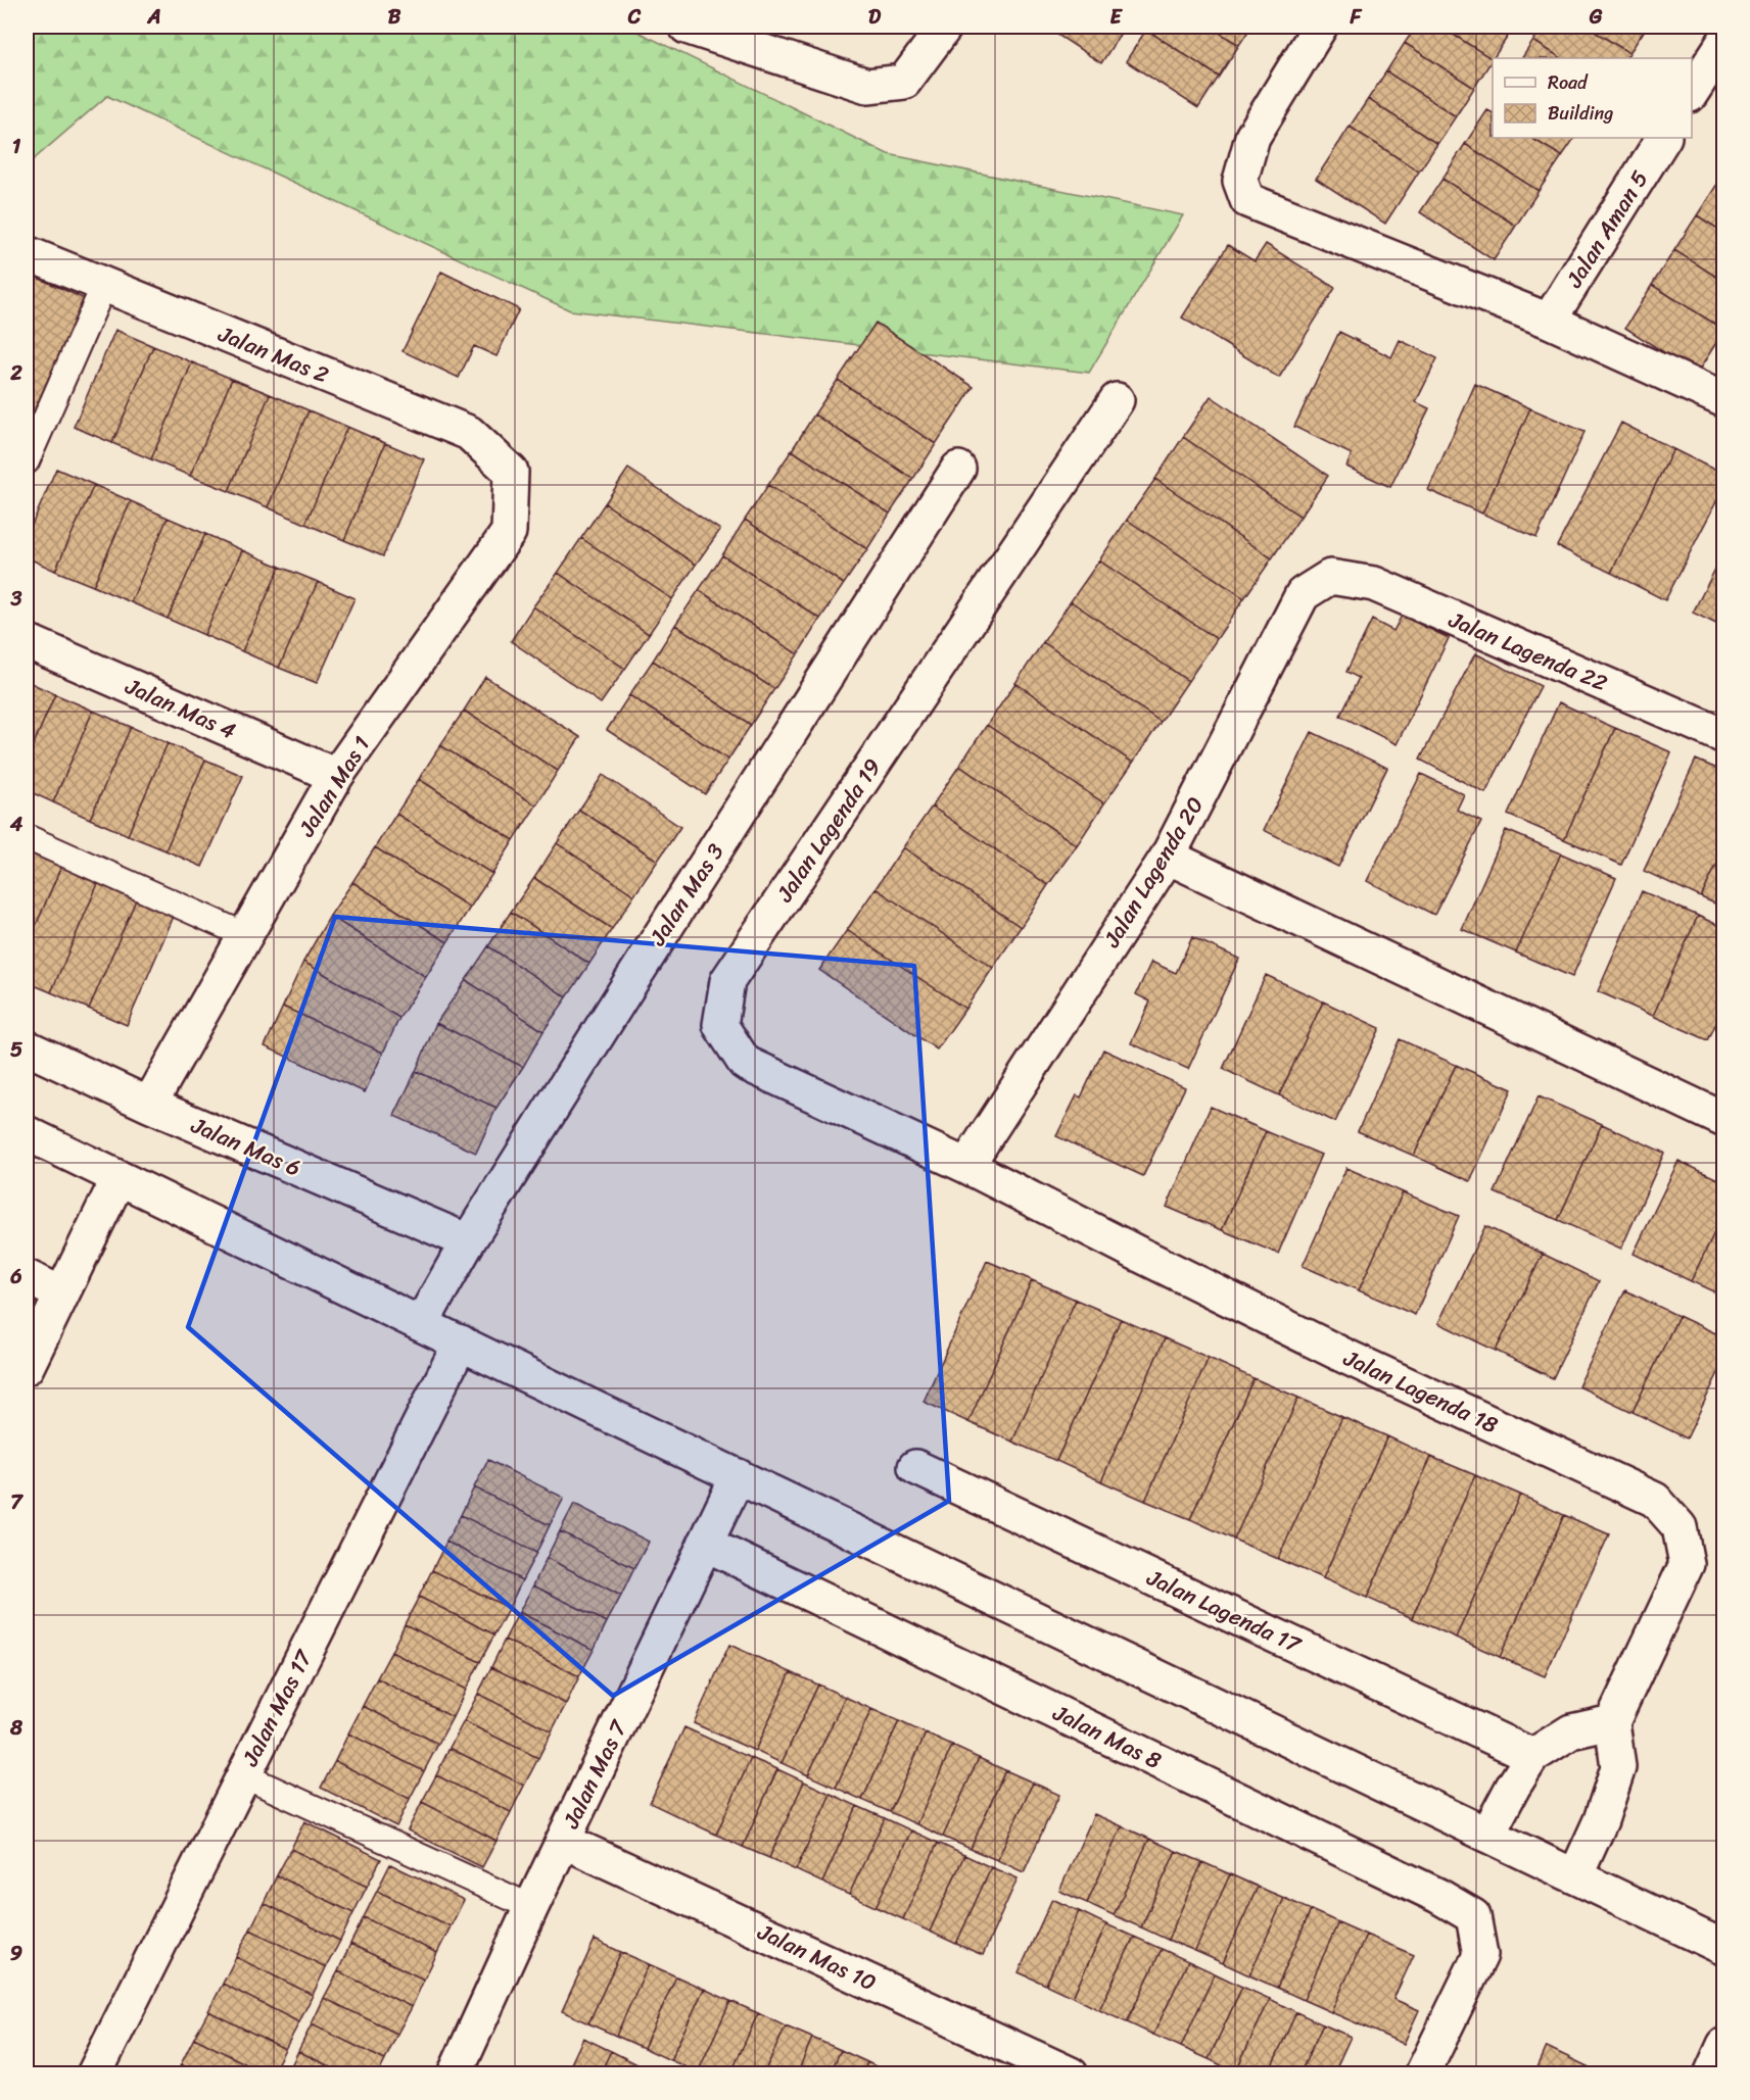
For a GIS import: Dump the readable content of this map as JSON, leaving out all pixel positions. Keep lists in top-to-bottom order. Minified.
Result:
{"streets":{"street":["Jalan Aman 5","Jalan Mas 2","Jalan Lagenda 22","Jalan Mas 4","Jalan Mas 1","Jalan Lagenda 19","Jalan Lagenda 20","Jalan Mas 3","Jalan Mas 6","Jalan Lagenda 18","Jalan Lagenda 17","Jalan Mas 17","Jalan Mas 8","Jalan Mas 7","Jalan Mas 10"]},"crossings":[["Jalan Mas 2","Jalan Mas 1"],["Jalan Lagenda 22","Jalan Lagenda 20"],["Jalan Mas 4","Jalan Mas 1"],["Jalan Mas 1","Jalan Mas 6"],["Jalan Lagenda 19","Jalan Lagenda 20"],["Jalan Lagenda 19","Jalan Lagenda 18"],["Jalan Lagenda 20","Jalan Lagenda 18"],["Jalan Mas 3","Jalan Mas 6"],["Jalan Mas 8","Jalan Mas 7"],["Jalan Mas 7","Jalan Mas 10"]],"legend":["Road","Building"],"grid":{"columns":["A","B","C","D","E","F","G"],"rows":["1","2","3","4","5","6","7","8","9"]}}
